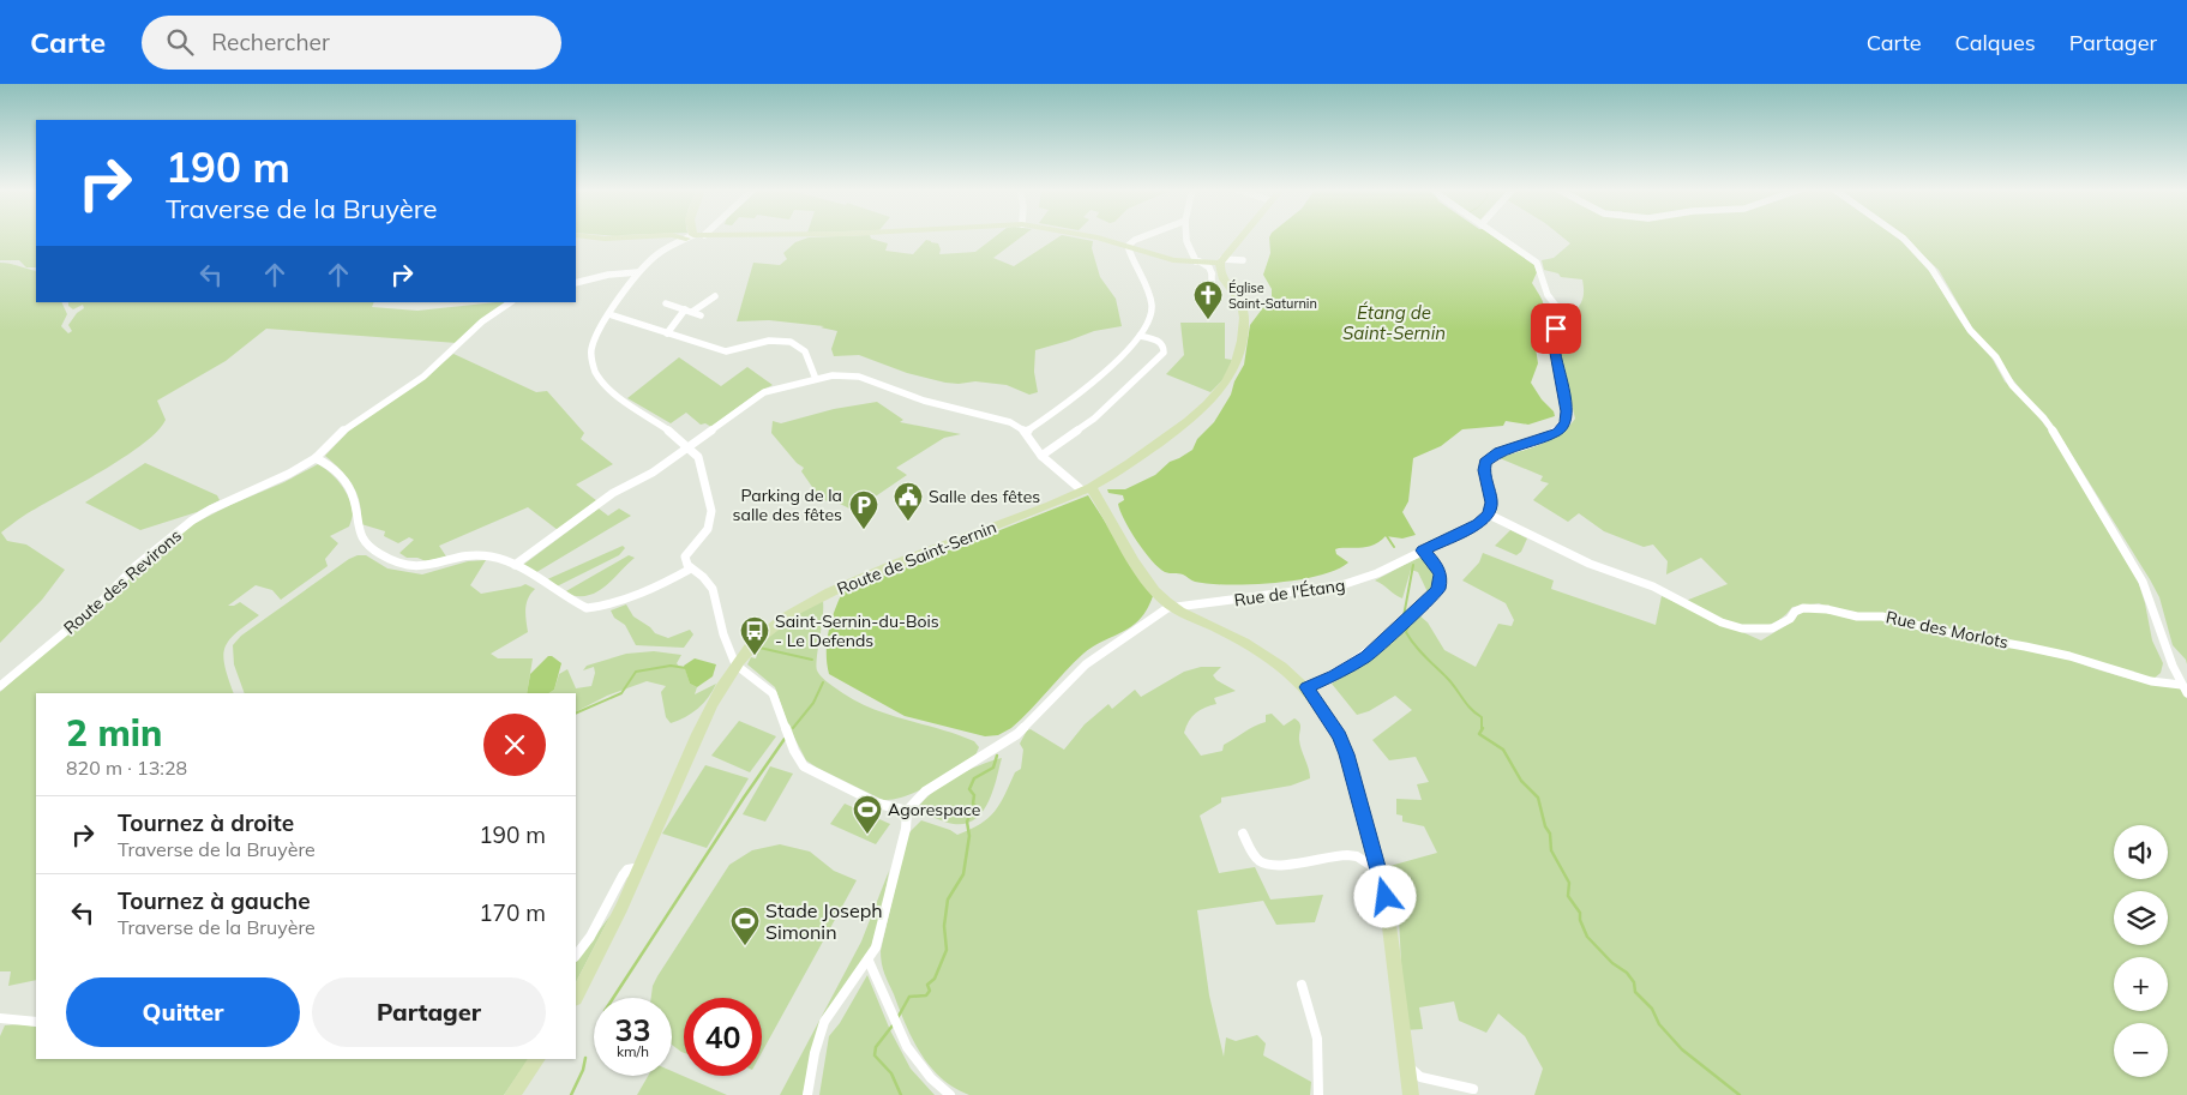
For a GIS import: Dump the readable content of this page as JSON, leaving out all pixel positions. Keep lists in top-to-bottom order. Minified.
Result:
{"streets":{"street":["Route de Saint-Sernin","Route des Revirons","Rue de l'Étang","Rue des Morlots"]},"crossings":[["Rue de l'Étang","Rue des Morlots"]],"water":["Étang de Saint-Sernin"],"places":{"church":["Église Saint-Saturnin"],"public building":["Salle des fêtes"],"parking":["Parking de la salle des fêtes"],"bus stop":["Saint-Sernin-du-Bois - Le Defends"],"sports":["Agorespace","Stade Joseph Simonin"]},"page":{"header":"Carte","search":"Rechercher","nav":["Carte","Calques","Partager"],"turn":["190 m","Traverse de la Bruyère"],"heading":["2 min","820 m · 13:28"],"list":[{"name":"Tournez à droite","note":"Traverse de la Bruyère","value":"190 m"},{"name":"Tournez à gauche","note":"Traverse de la Bruyère","value":"170 m"}],"map_buttons":["+","−"],"buttons":["Quitter","Partager"],"speed":"33 km/h","limit":"40"}}
